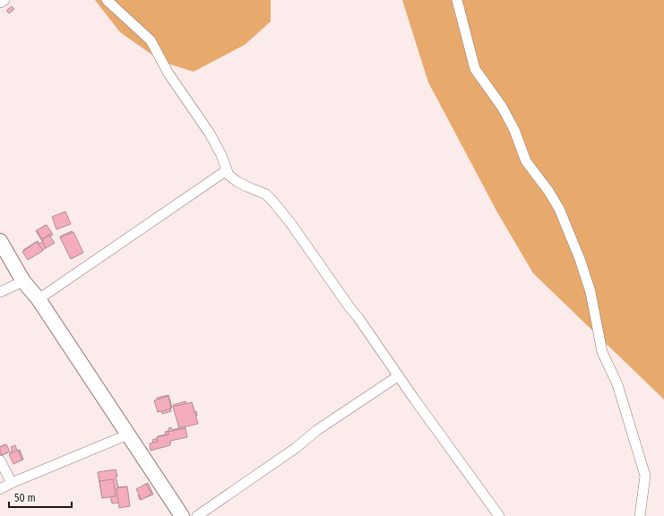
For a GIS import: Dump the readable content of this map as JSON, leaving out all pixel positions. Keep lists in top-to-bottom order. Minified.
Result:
{"scale_bar":"50 m"}
